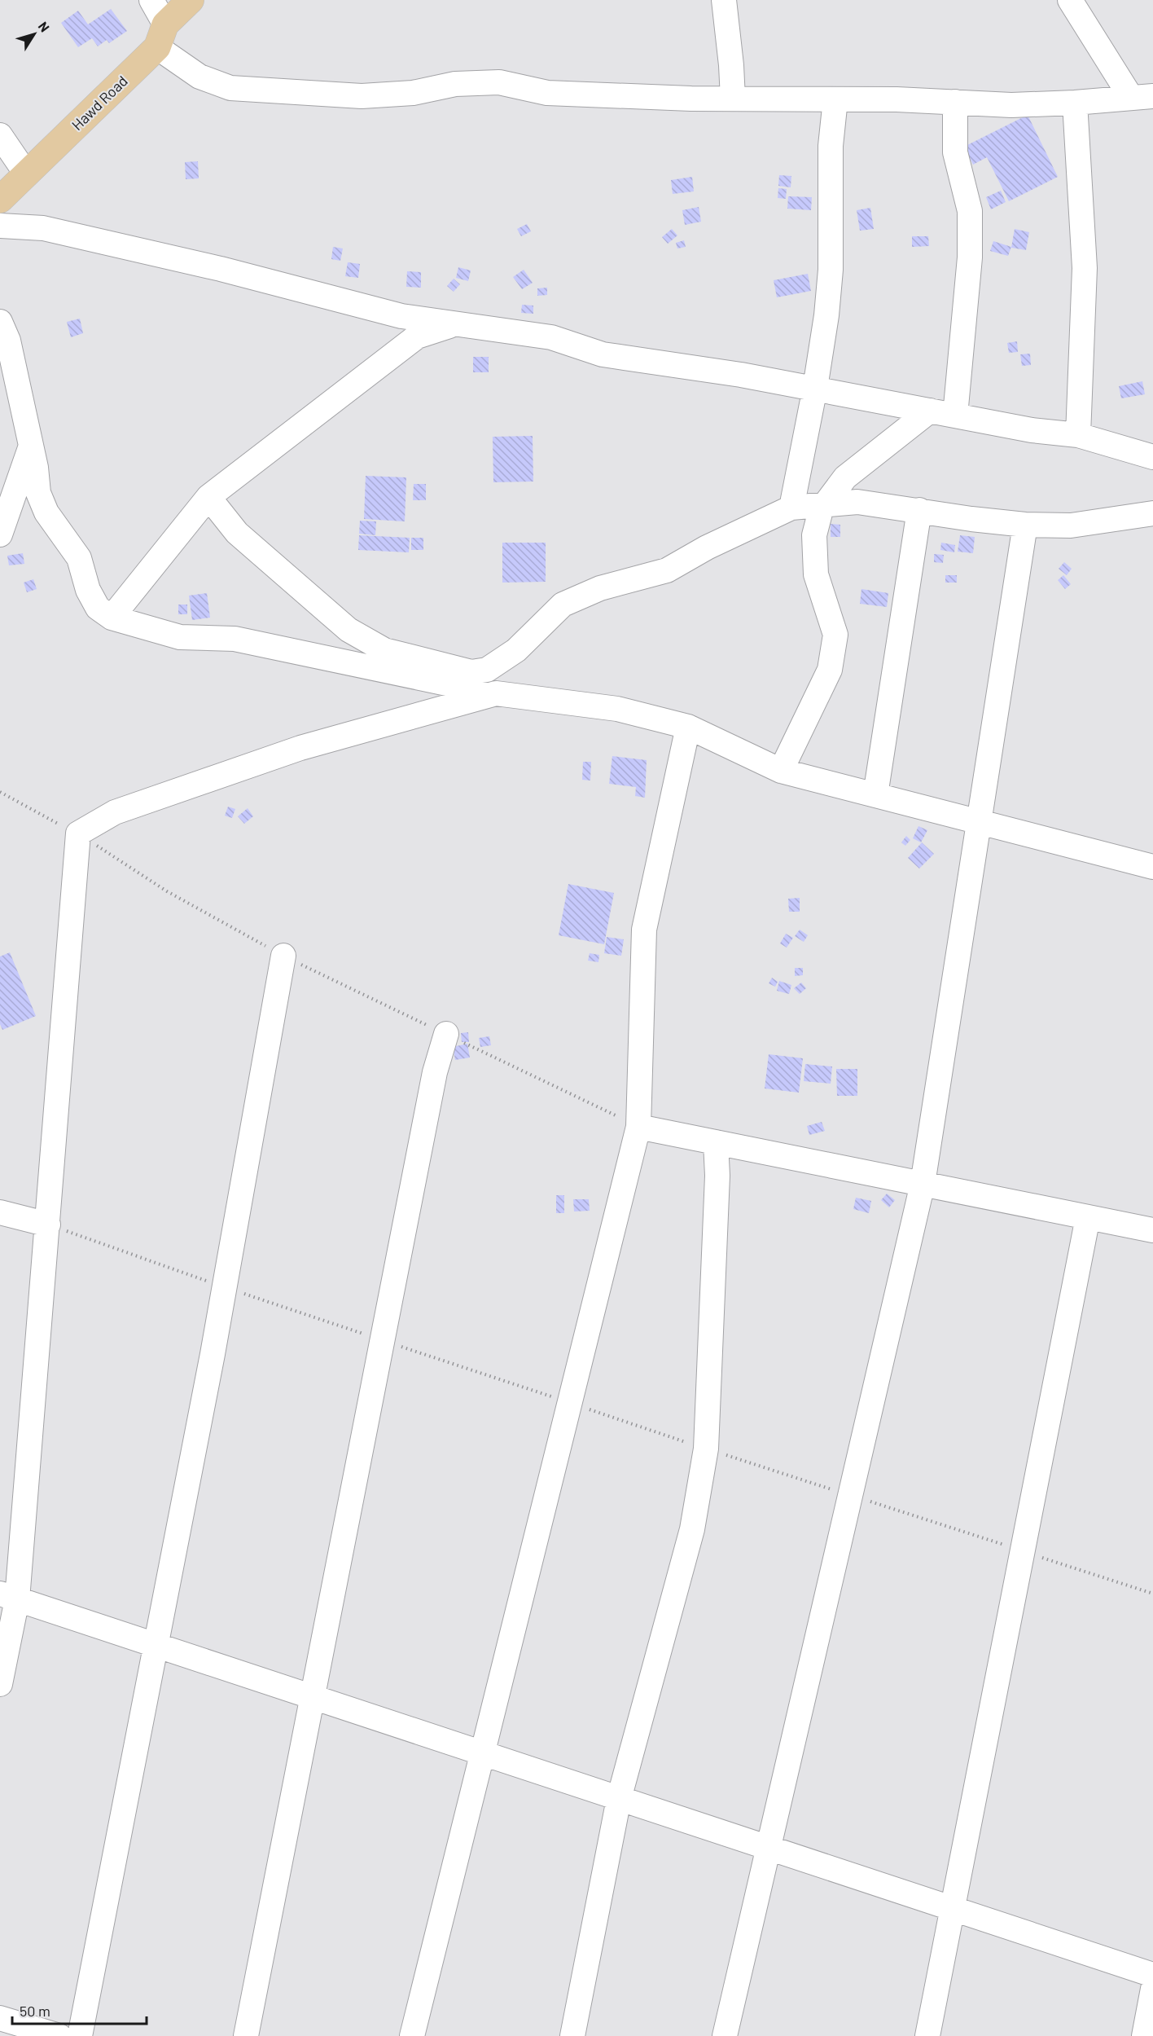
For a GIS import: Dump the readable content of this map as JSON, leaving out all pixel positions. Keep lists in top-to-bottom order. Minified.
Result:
{"streets":{"main road":["Hawd Road"]},"scale_bar":"50 m","north":"top right"}
